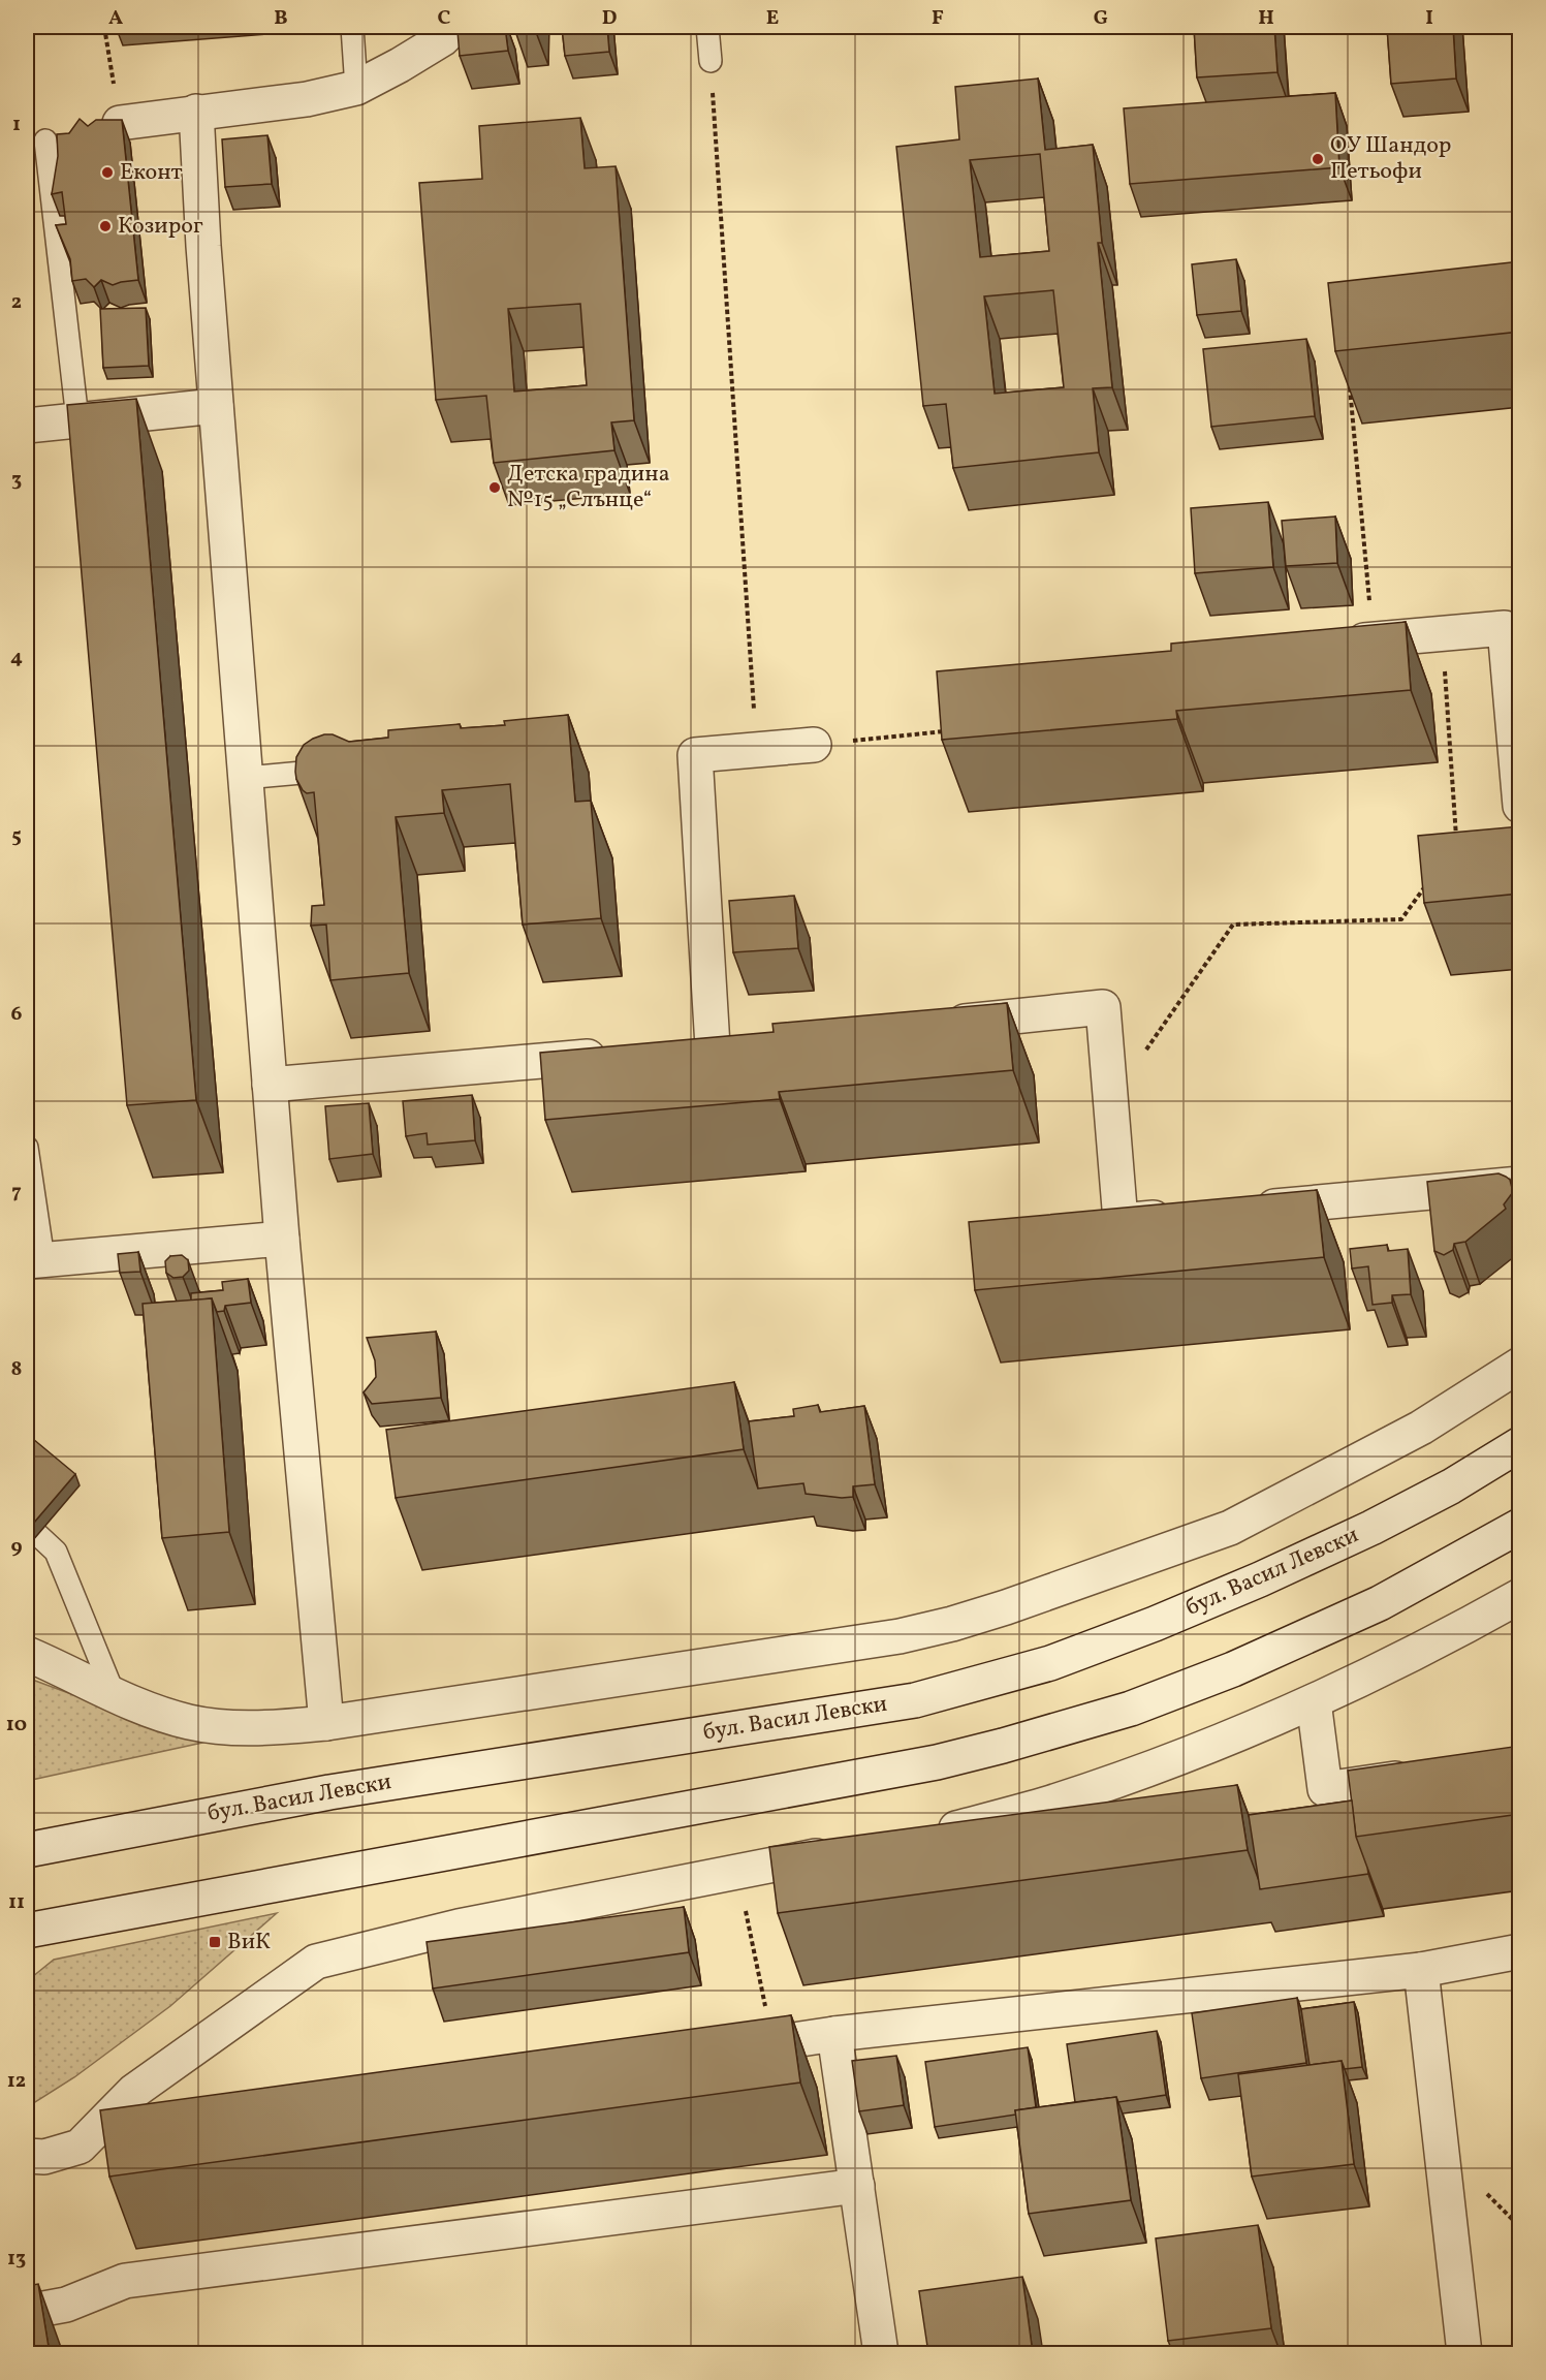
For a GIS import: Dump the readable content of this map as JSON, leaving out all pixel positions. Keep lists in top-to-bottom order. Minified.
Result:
{"streets":{"street":["бул. Васил Левски"]},"places":{"other":["ОУ Шандор Петьофи","Еконт","Козирог","Детска градина №15 „Слънце“"],"transit":["ВиК"]},"grid":{"columns":["A","B","C","D","E","F","G","H","I"],"rows":["1","2","3","4","5","6","7","8","9","10","11","12","13"]}}
